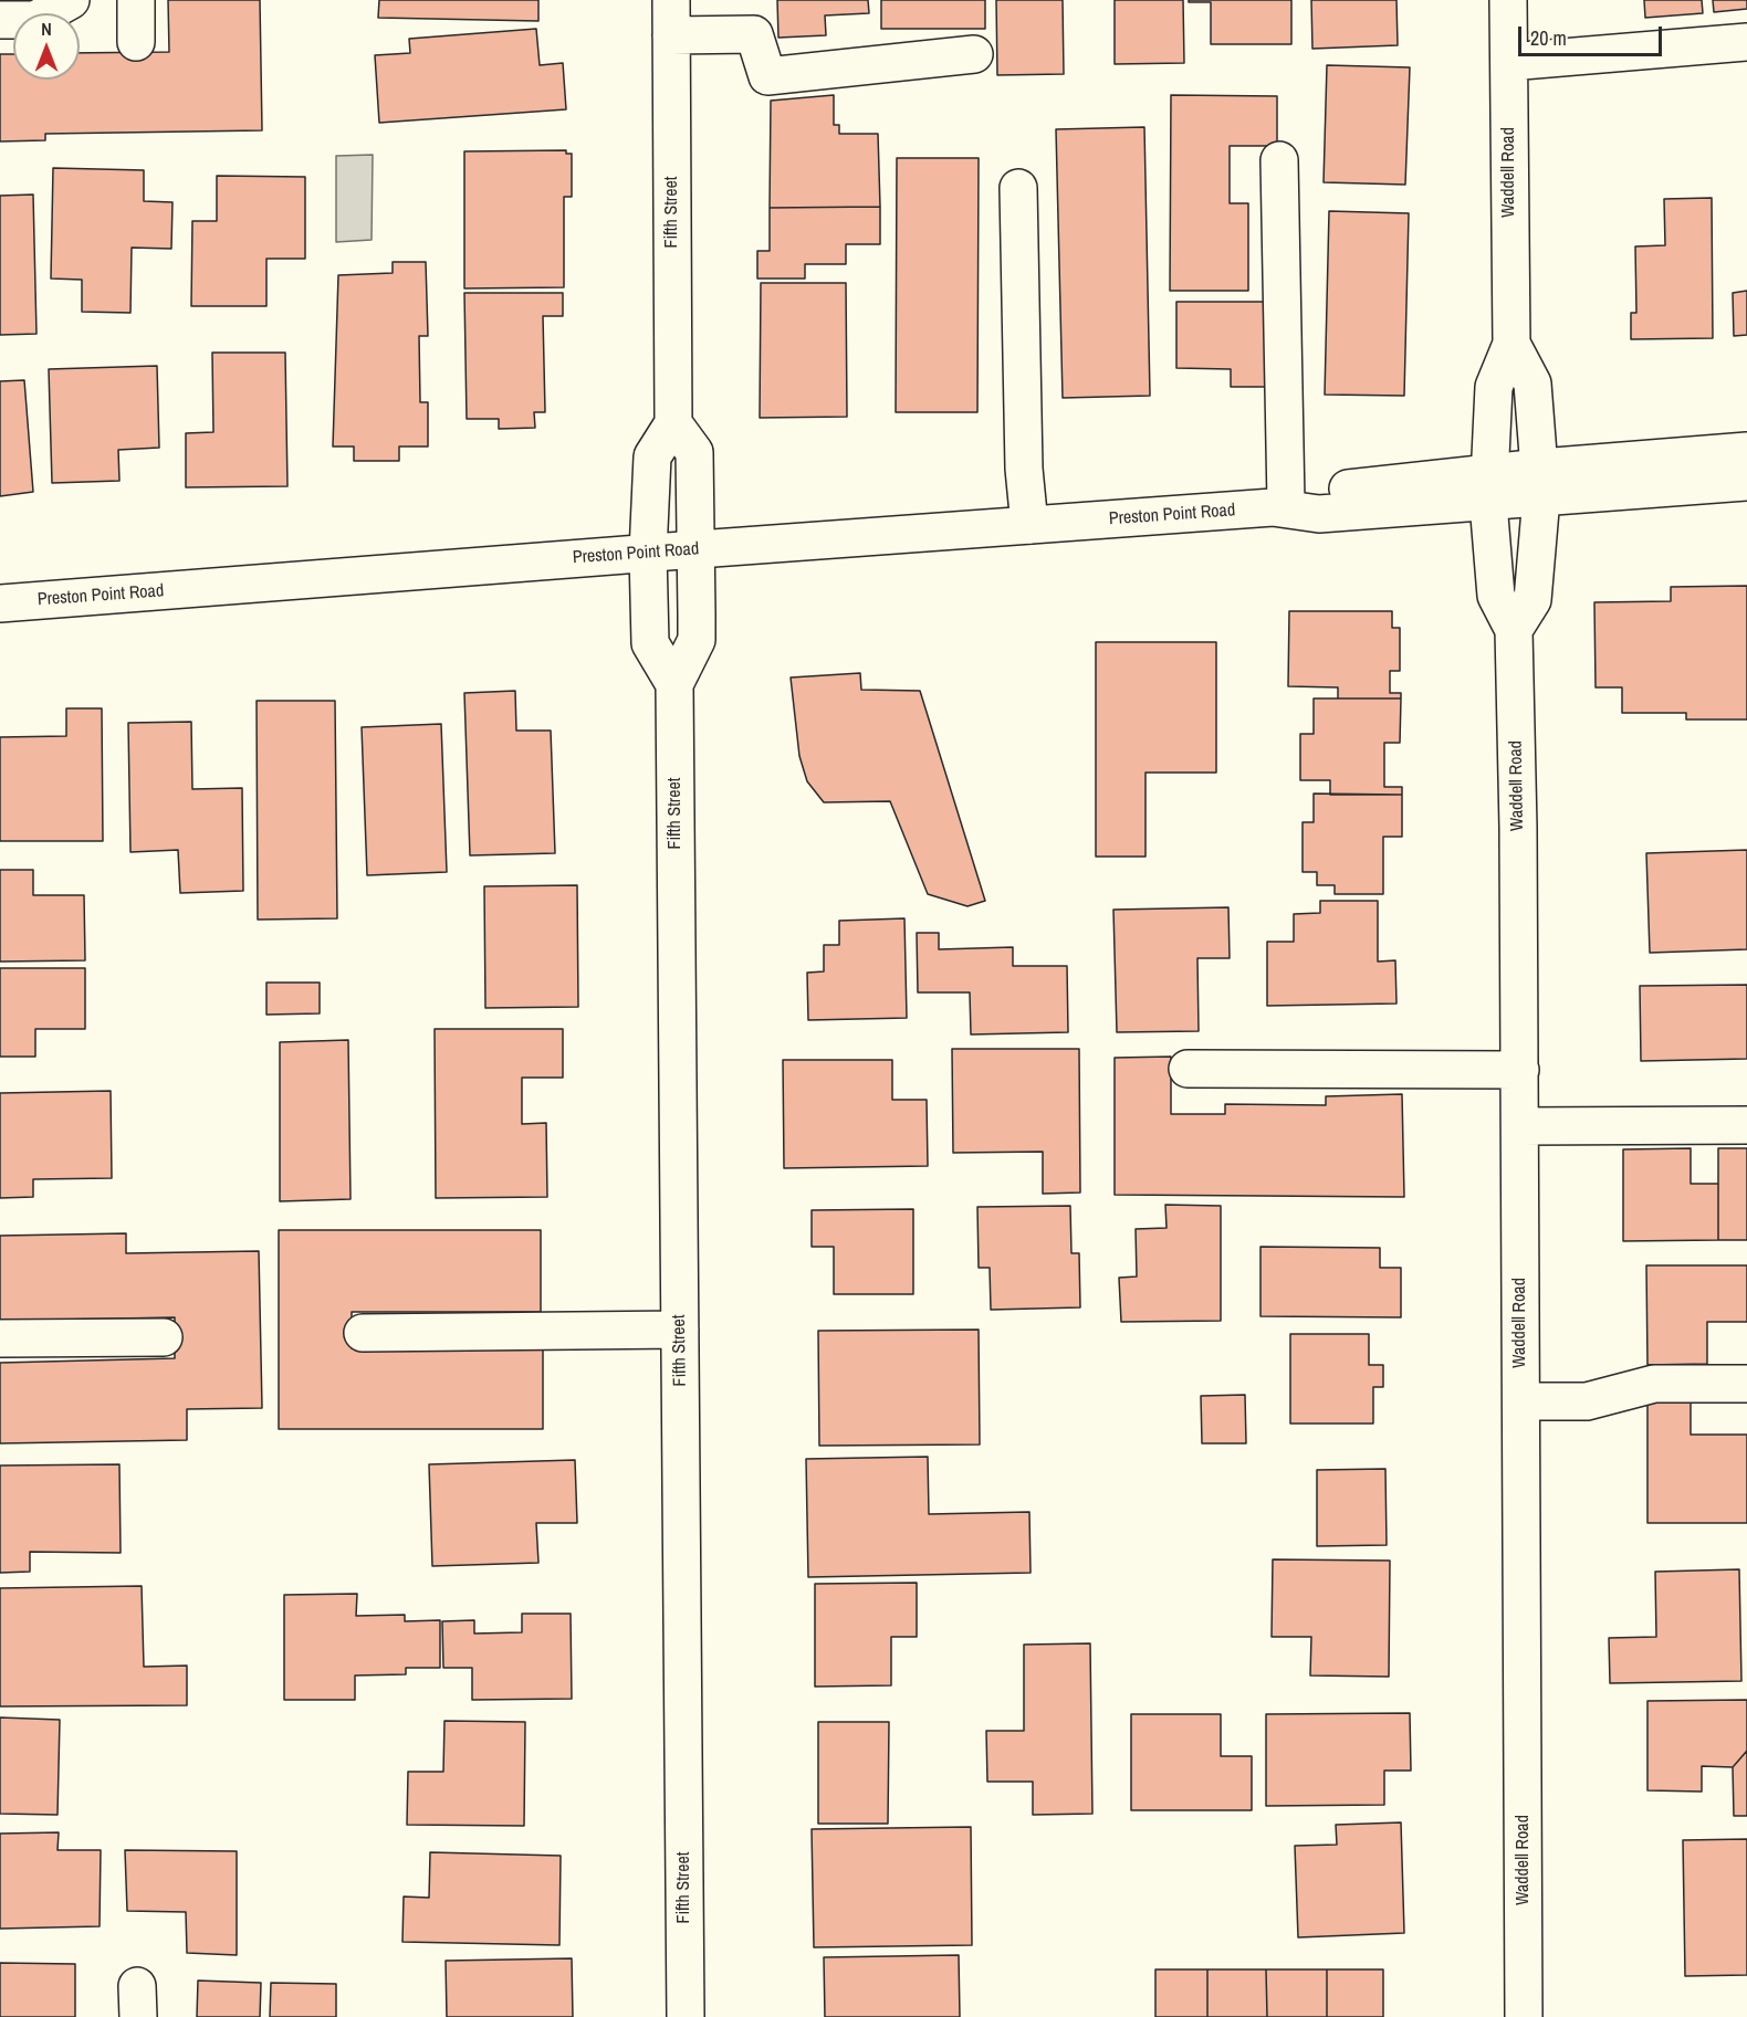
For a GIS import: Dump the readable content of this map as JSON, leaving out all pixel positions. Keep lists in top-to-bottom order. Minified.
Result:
{"streets":{"street":["Waddell Road","Fifth Street","Preston Point Road"]},"crossings":[["Waddell Road","Preston Point Road"],["Fifth Street","Preston Point Road"]],"scale_bar":"20 m","north":"top"}
